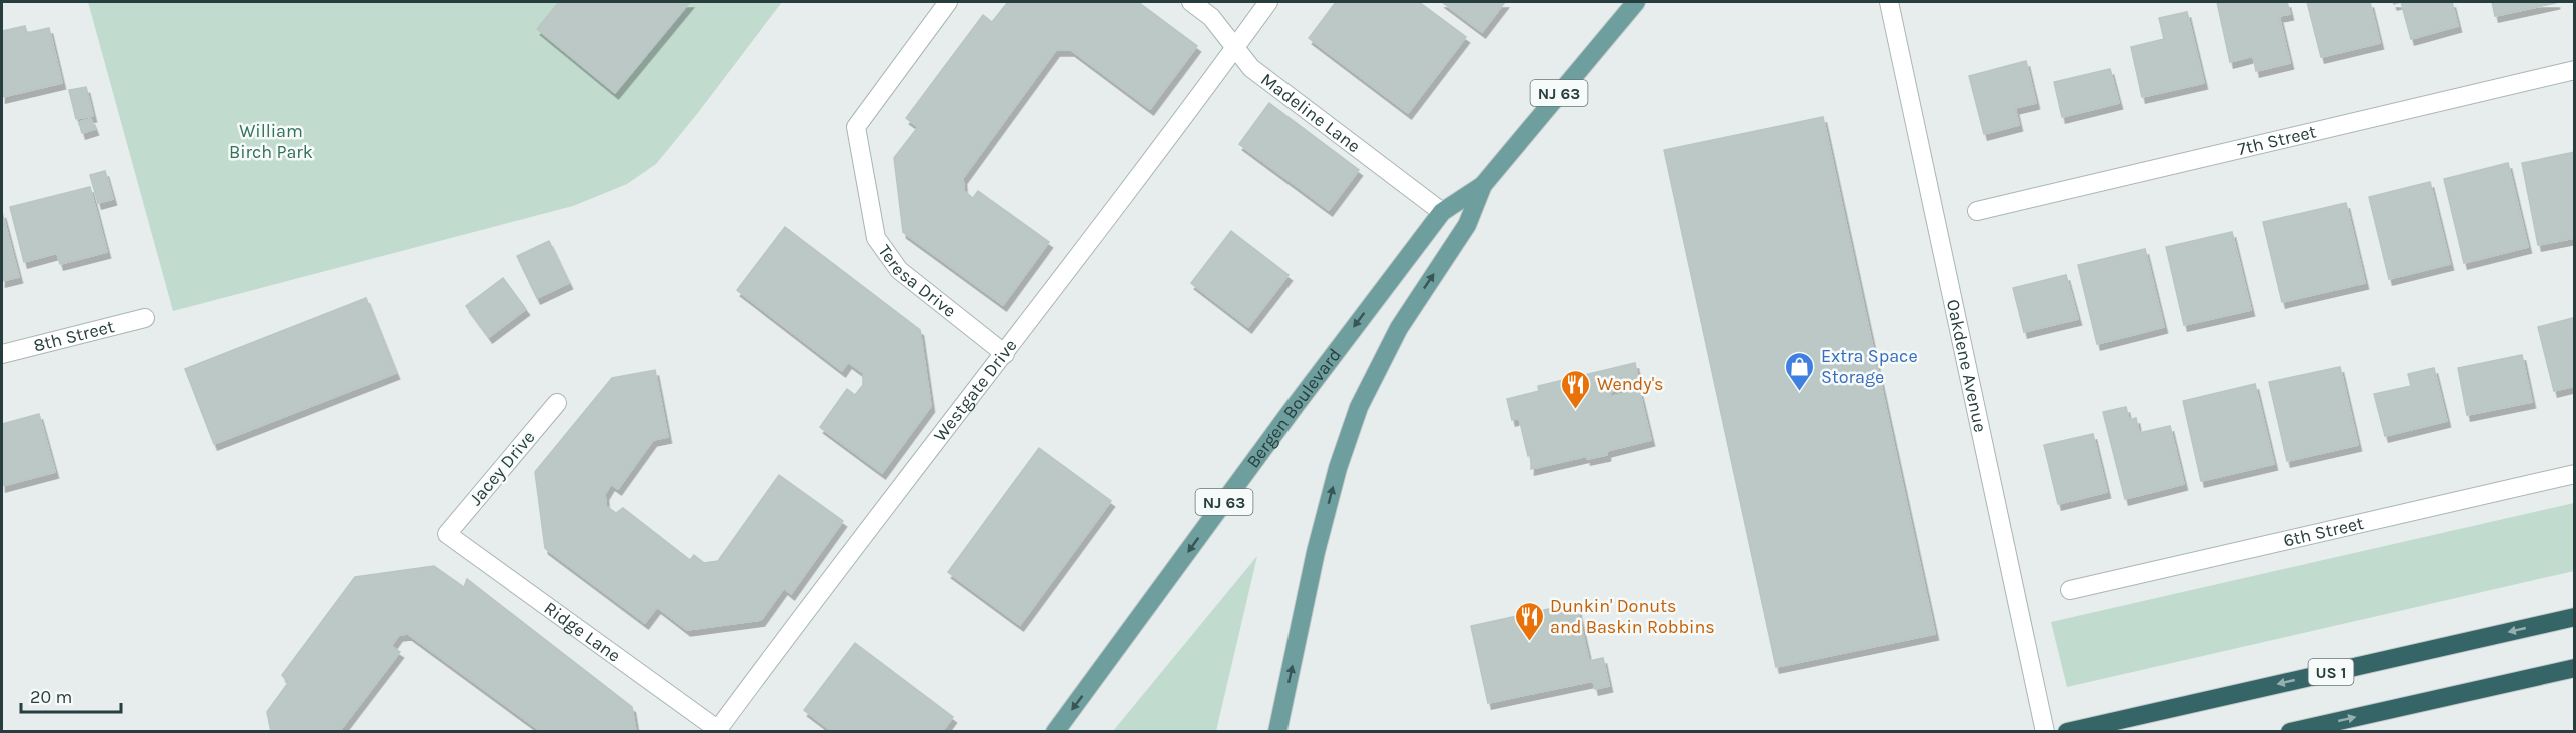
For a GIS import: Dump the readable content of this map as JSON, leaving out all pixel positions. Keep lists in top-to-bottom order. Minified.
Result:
{"streets":{"highway":["US 1"],"main road":["NJ 63","Bergen Boulevard"],"street":["Madeline Lane","7th Street","Teresa Drive","8th Street","Oakdene Avenue","Westgate Drive","Jacey Drive","6th Street","Ridge Lane"]},"crossings":[["Madeline Lane","Westgate Drive"],["Madeline Lane","Bergen Boulevard"],["Teresa Drive","Westgate Drive"],["Westgate Drive","Ridge Lane"],["Jacey Drive","Ridge Lane"]],"parks":["William Birch Park"],"places":{"shop":["Extra Space Storage"],"restaurant":["Wendy's","Dunkin' Donuts and Baskin Robbins"]},"scale_bar":"20 m"}
